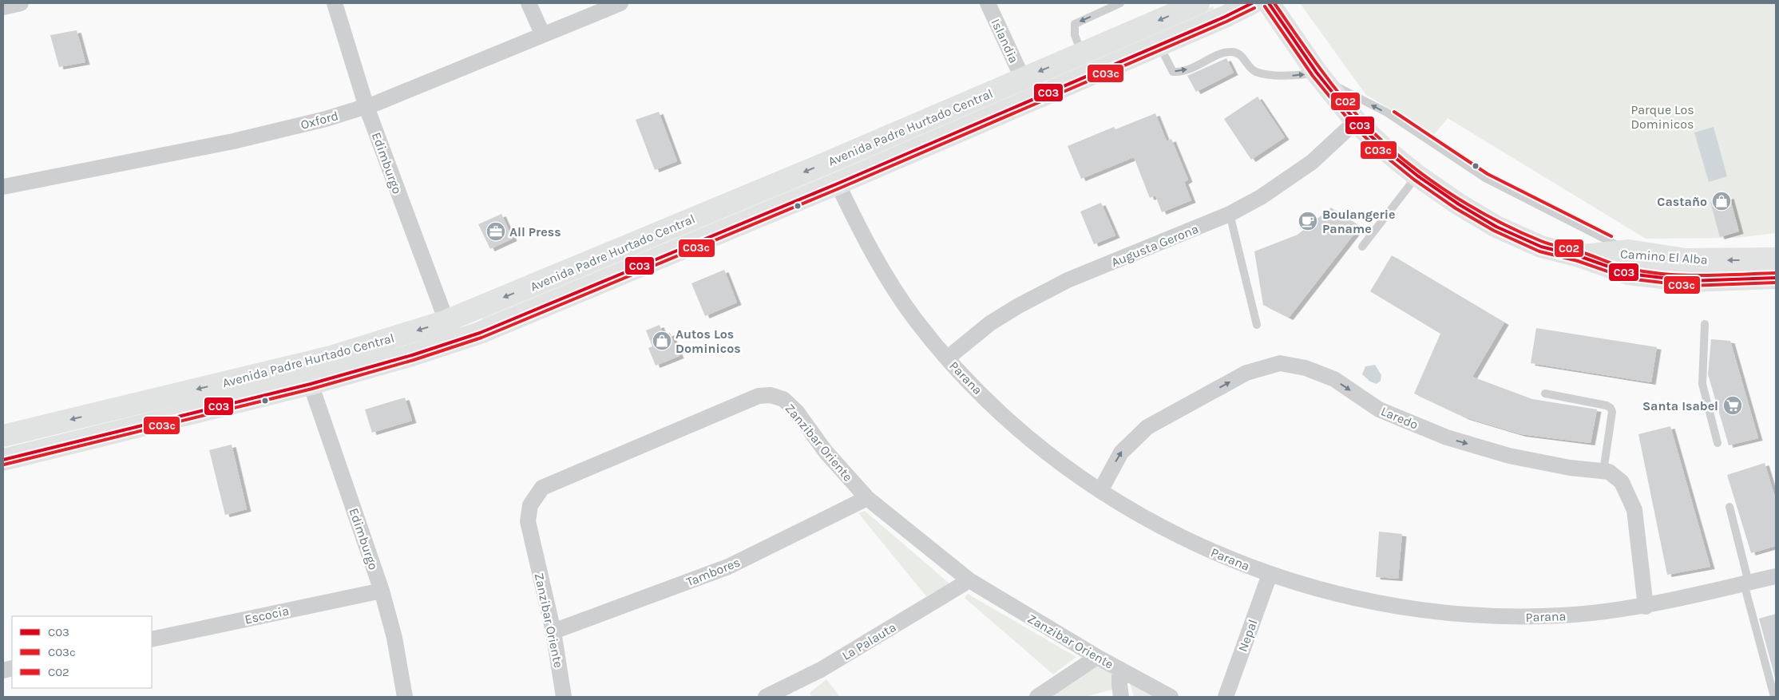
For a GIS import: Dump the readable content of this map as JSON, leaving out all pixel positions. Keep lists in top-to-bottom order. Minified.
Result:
{"streets":{"main road":["Avenida Padre Hurtado Central","Camino El Alba"],"street":["Islandia","Oxford","Edimburgo","Augusta Gerona","Parana","Laredo","Zanzibar Oriente","Tambores","Escocia","Nepal","La Palauta"]},"crossings":[["Islandia","Avenida Padre Hurtado Central"],["Oxford","Edimburgo"],["Avenida Padre Hurtado Central","Edimburgo"],["Avenida Padre Hurtado Central","Parana"],["Edimburgo","Escocia"],["Augusta Gerona","Camino El Alba"],["Augusta Gerona","Parana"],["Parana","Laredo"],["Parana","Nepal"],["Zanzibar Oriente","Tambores"],["Zanzibar Oriente","La Palauta"]],"one_way":["Laredo"],"parks":["Parque Los Dominicos"],"places":{"shop":["Castaño","Autos Los Dominicos"],"cafe":["Boulangerie Paname"],"office":["All Press"],"supermarket":["Santa Isabel"]},"lines":["transit line C03","transit line C02","transit line C03c"],"legend":["C03","C03c","C02"]}
